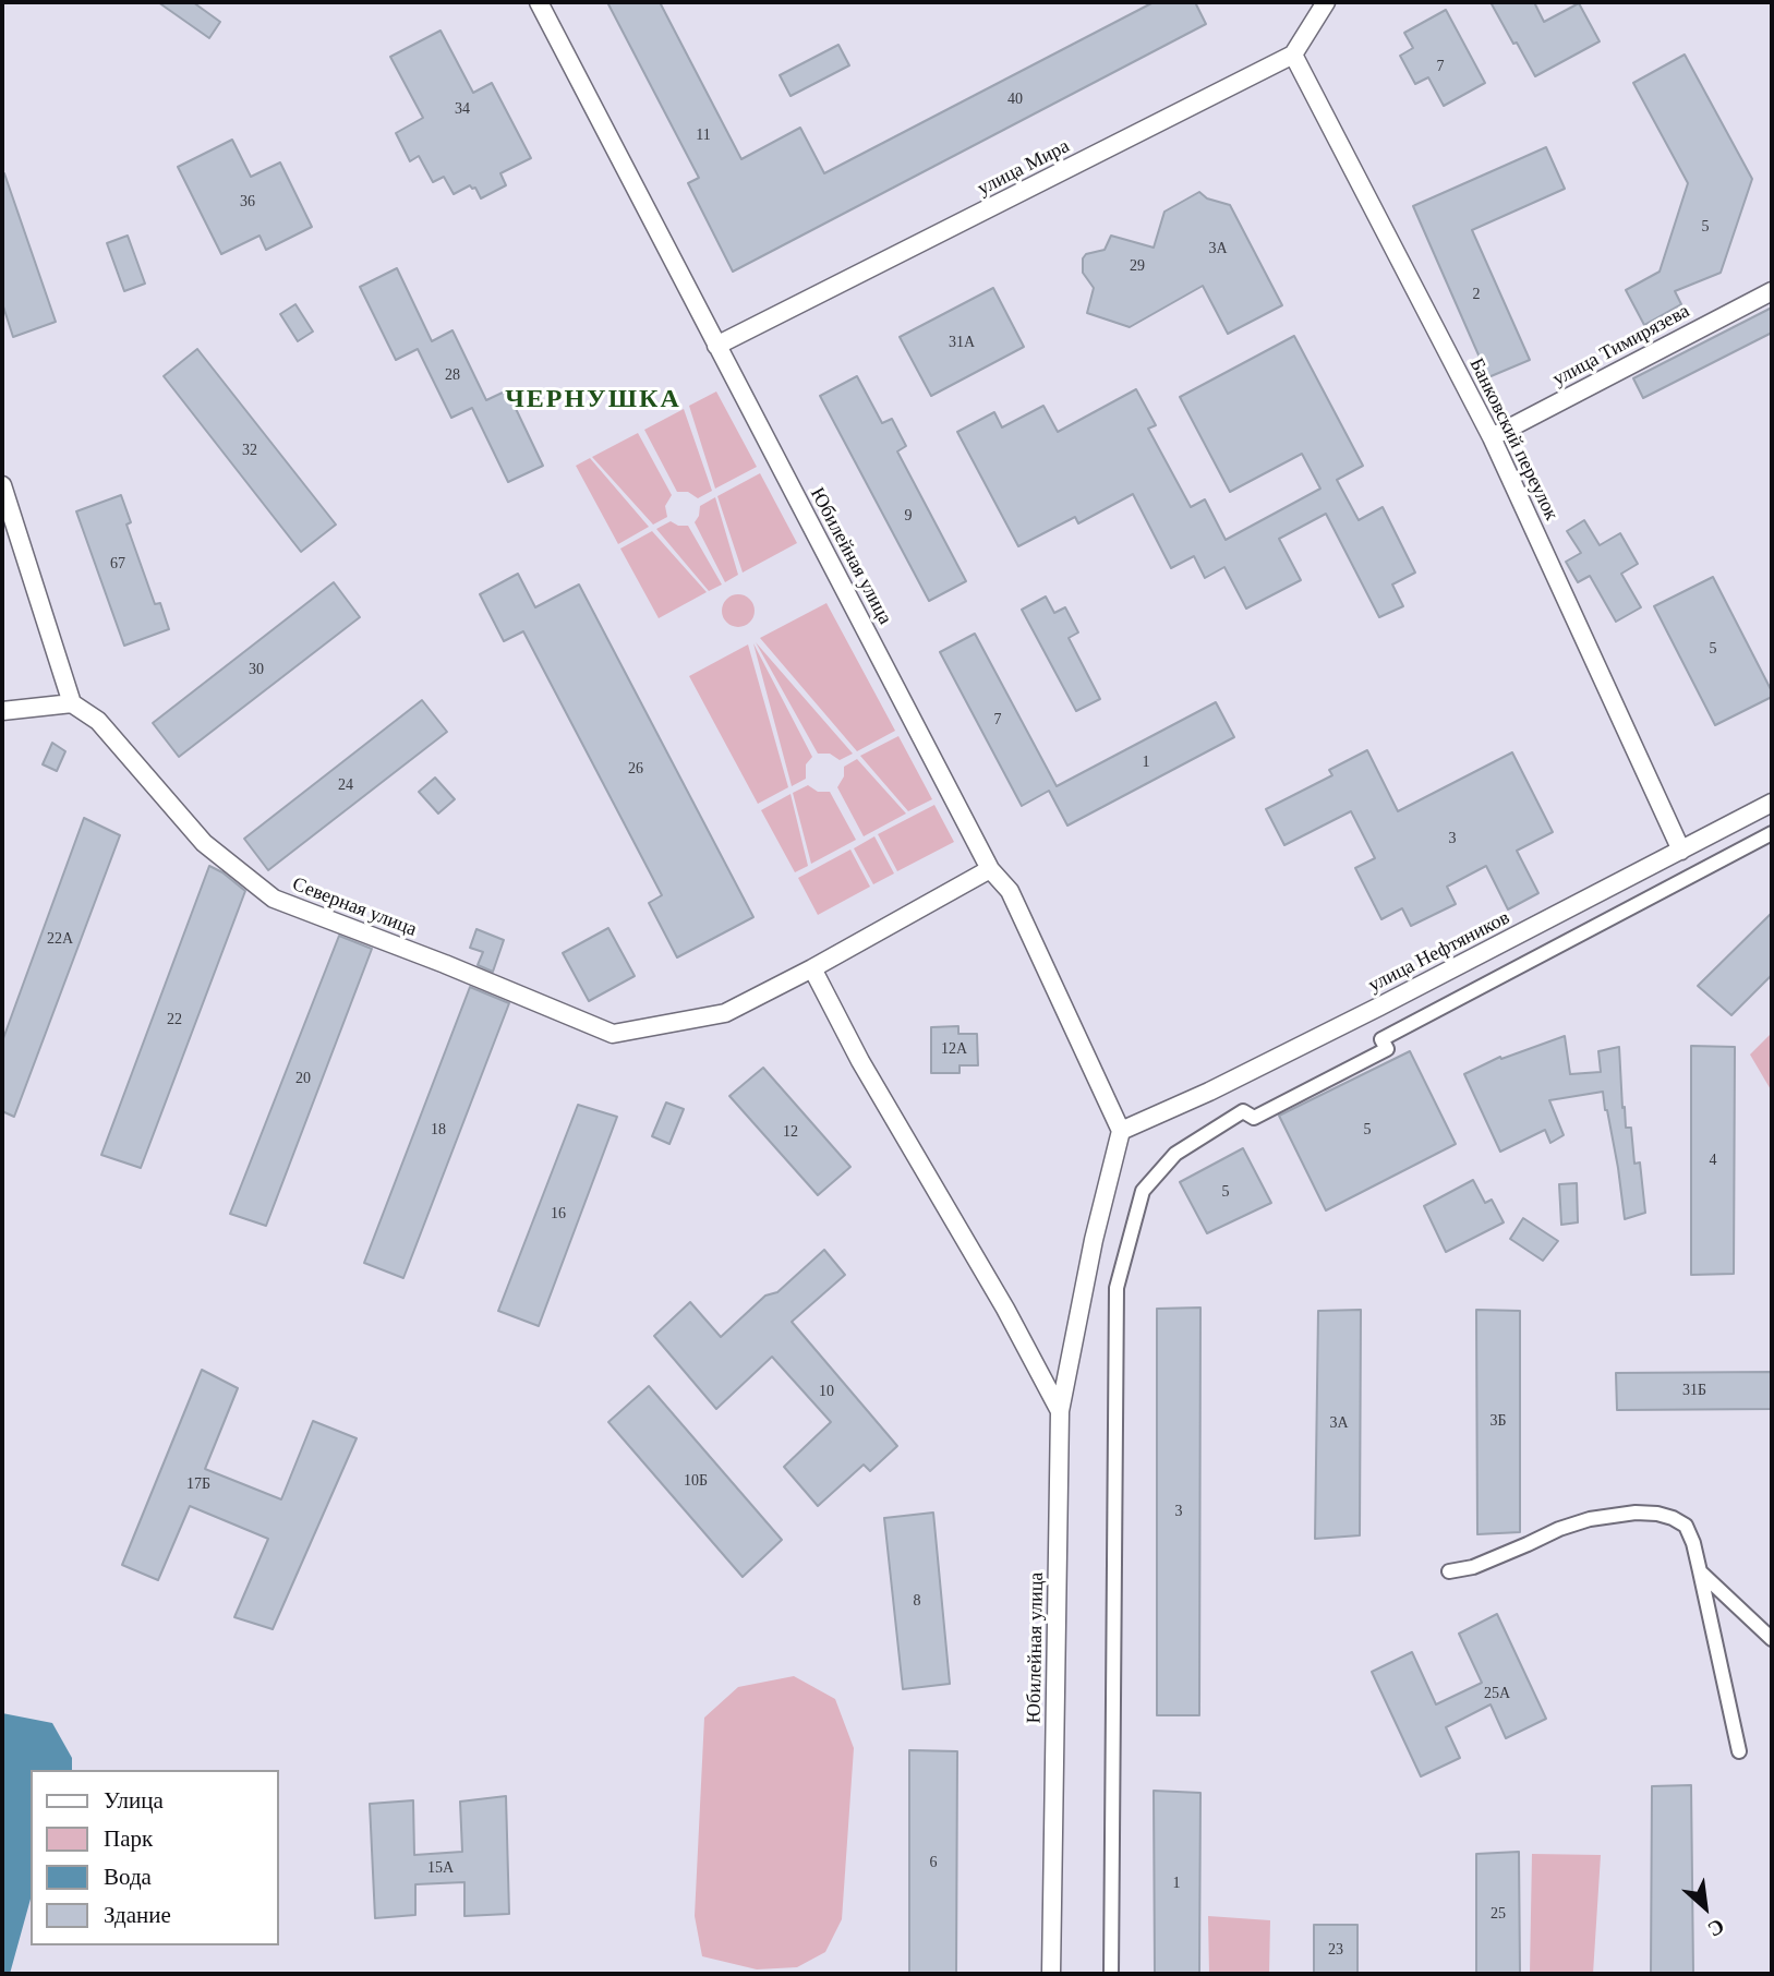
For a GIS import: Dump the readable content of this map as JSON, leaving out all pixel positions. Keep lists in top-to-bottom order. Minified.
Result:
{"streets":{"street":["улица Мира","улица Тимирязева","Банковский переулок","Юбилейная улица","Северная улица","улица Нефтяников"]},"crossings":[["улица Мира","Банковский переулок"],["улица Мира","Юбилейная улица"],["улица Тимирязева","Банковский переулок"],["Банковский переулок","улица Нефтяников"],["Юбилейная улица","Северная улица"],["Юбилейная улица","улица Нефтяников"]],"districts":["ЧЕРНУШКА"],"house_numbers":["7","40","34","11","36","5","3А","29","2","31А","28","32","9","67","5","30","7","1","26","24","3","22А","22","12А","20","18","5","12","4","5","16","31Б","10","3Б","3А","10Б","17Б","3","8","25А","6","15А","1","25","23"],"legend":["Улица","Парк","Вода","Здание"],"north":"bottom right"}
